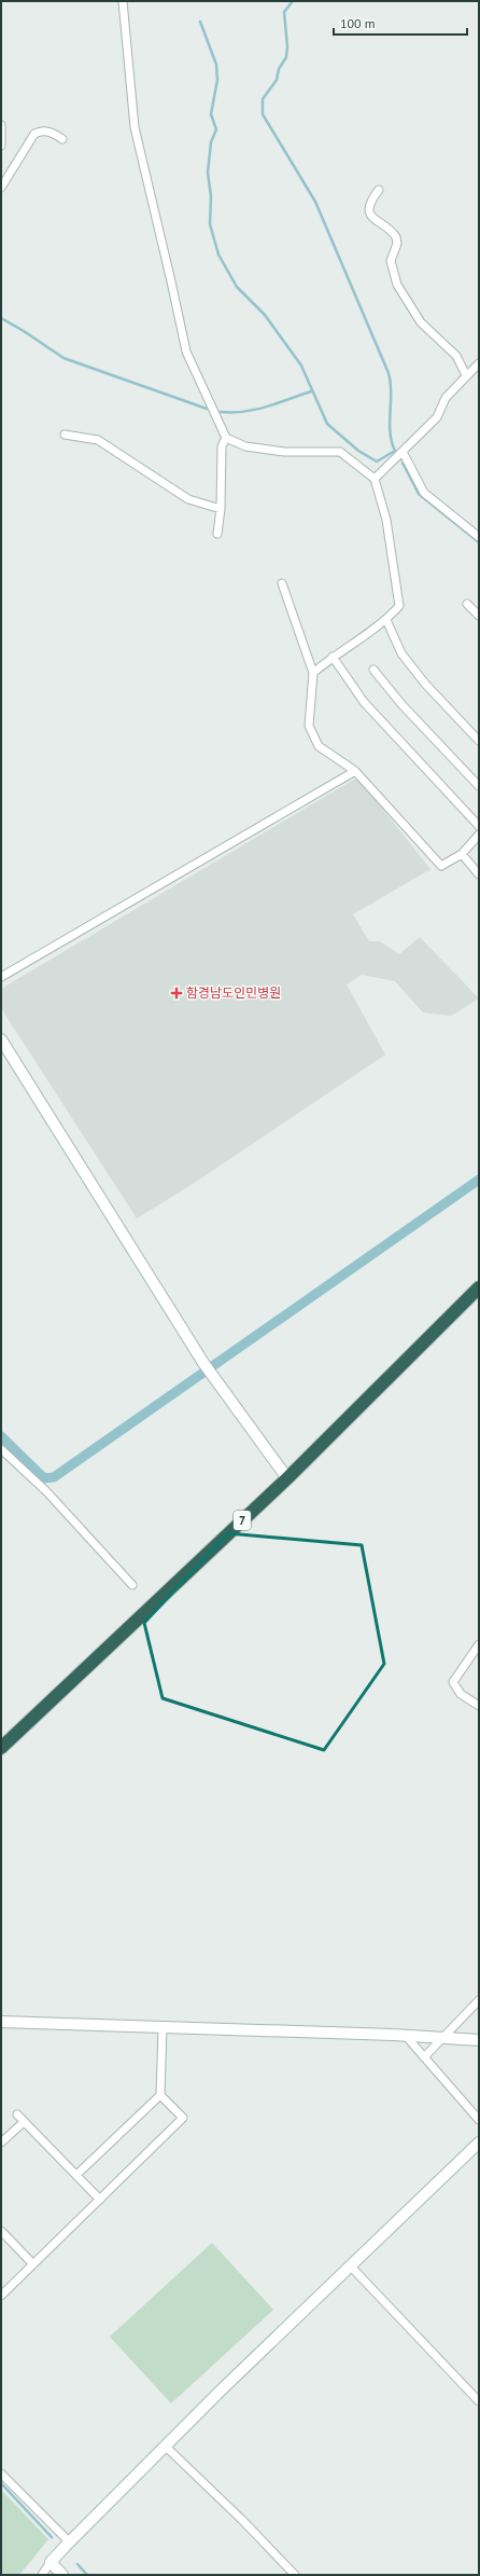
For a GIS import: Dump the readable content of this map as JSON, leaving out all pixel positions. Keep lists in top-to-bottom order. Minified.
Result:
{"streets":{"highway":["7"]},"places":{"health":["함경남도인민병원"]},"scale_bar":"100 m"}
